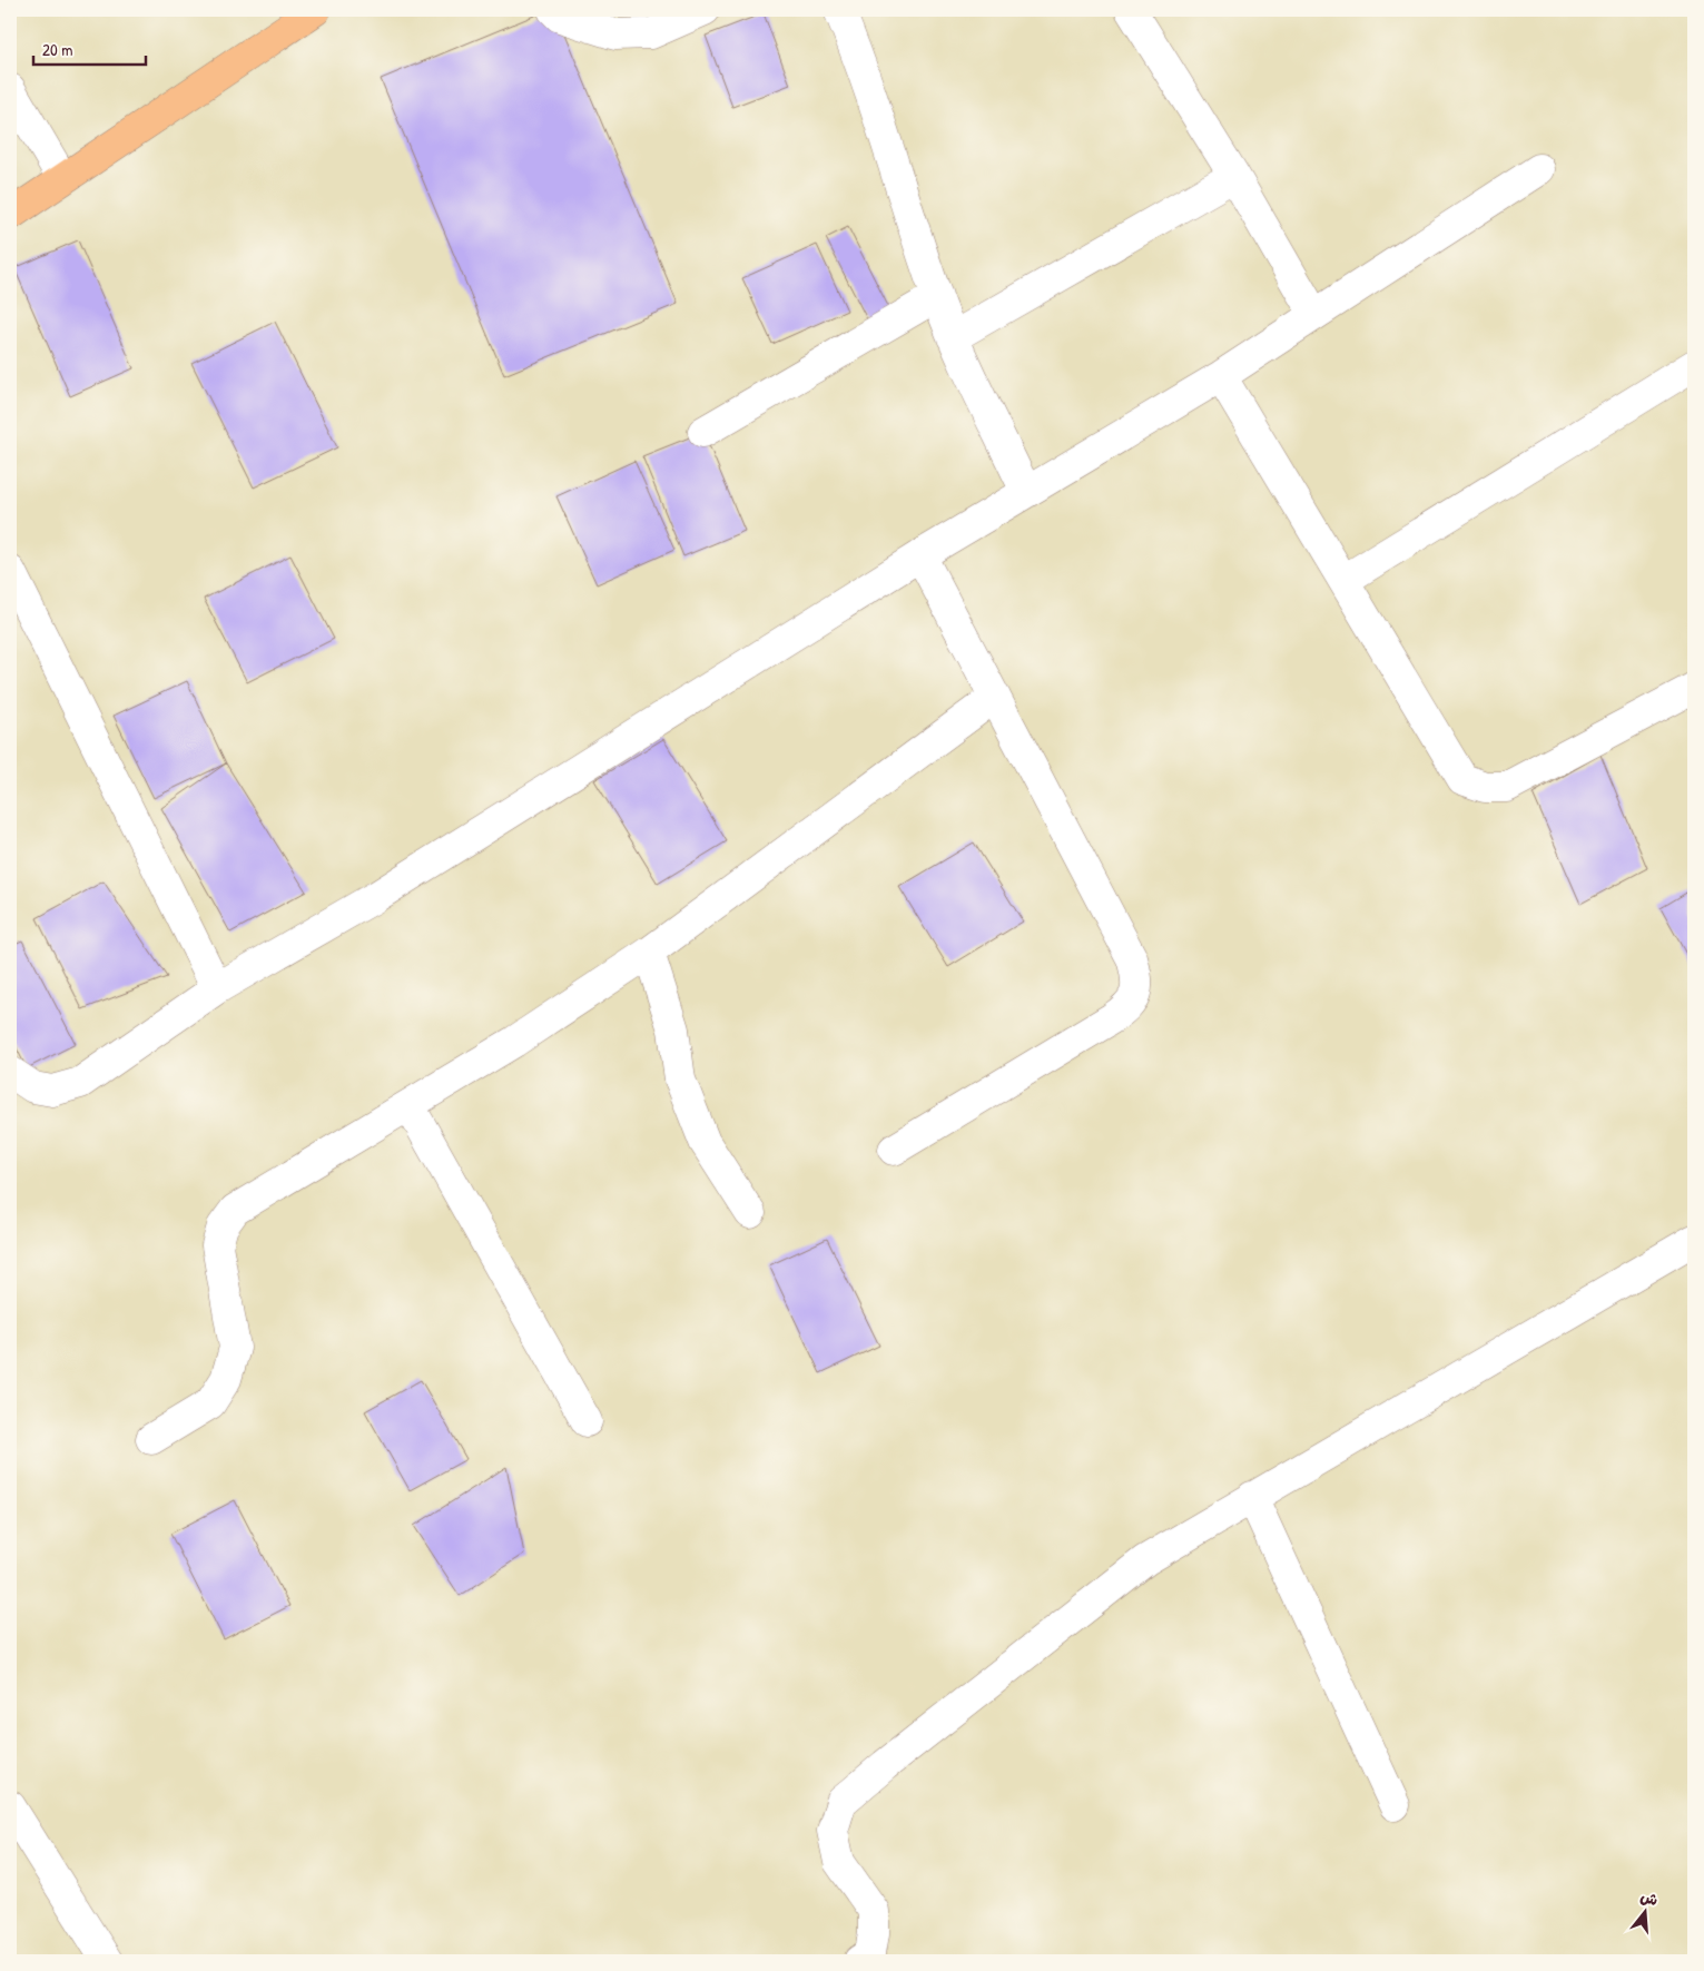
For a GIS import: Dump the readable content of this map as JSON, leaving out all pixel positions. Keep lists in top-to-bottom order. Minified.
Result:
{"scale_bar":"20 m","north":"top"}
